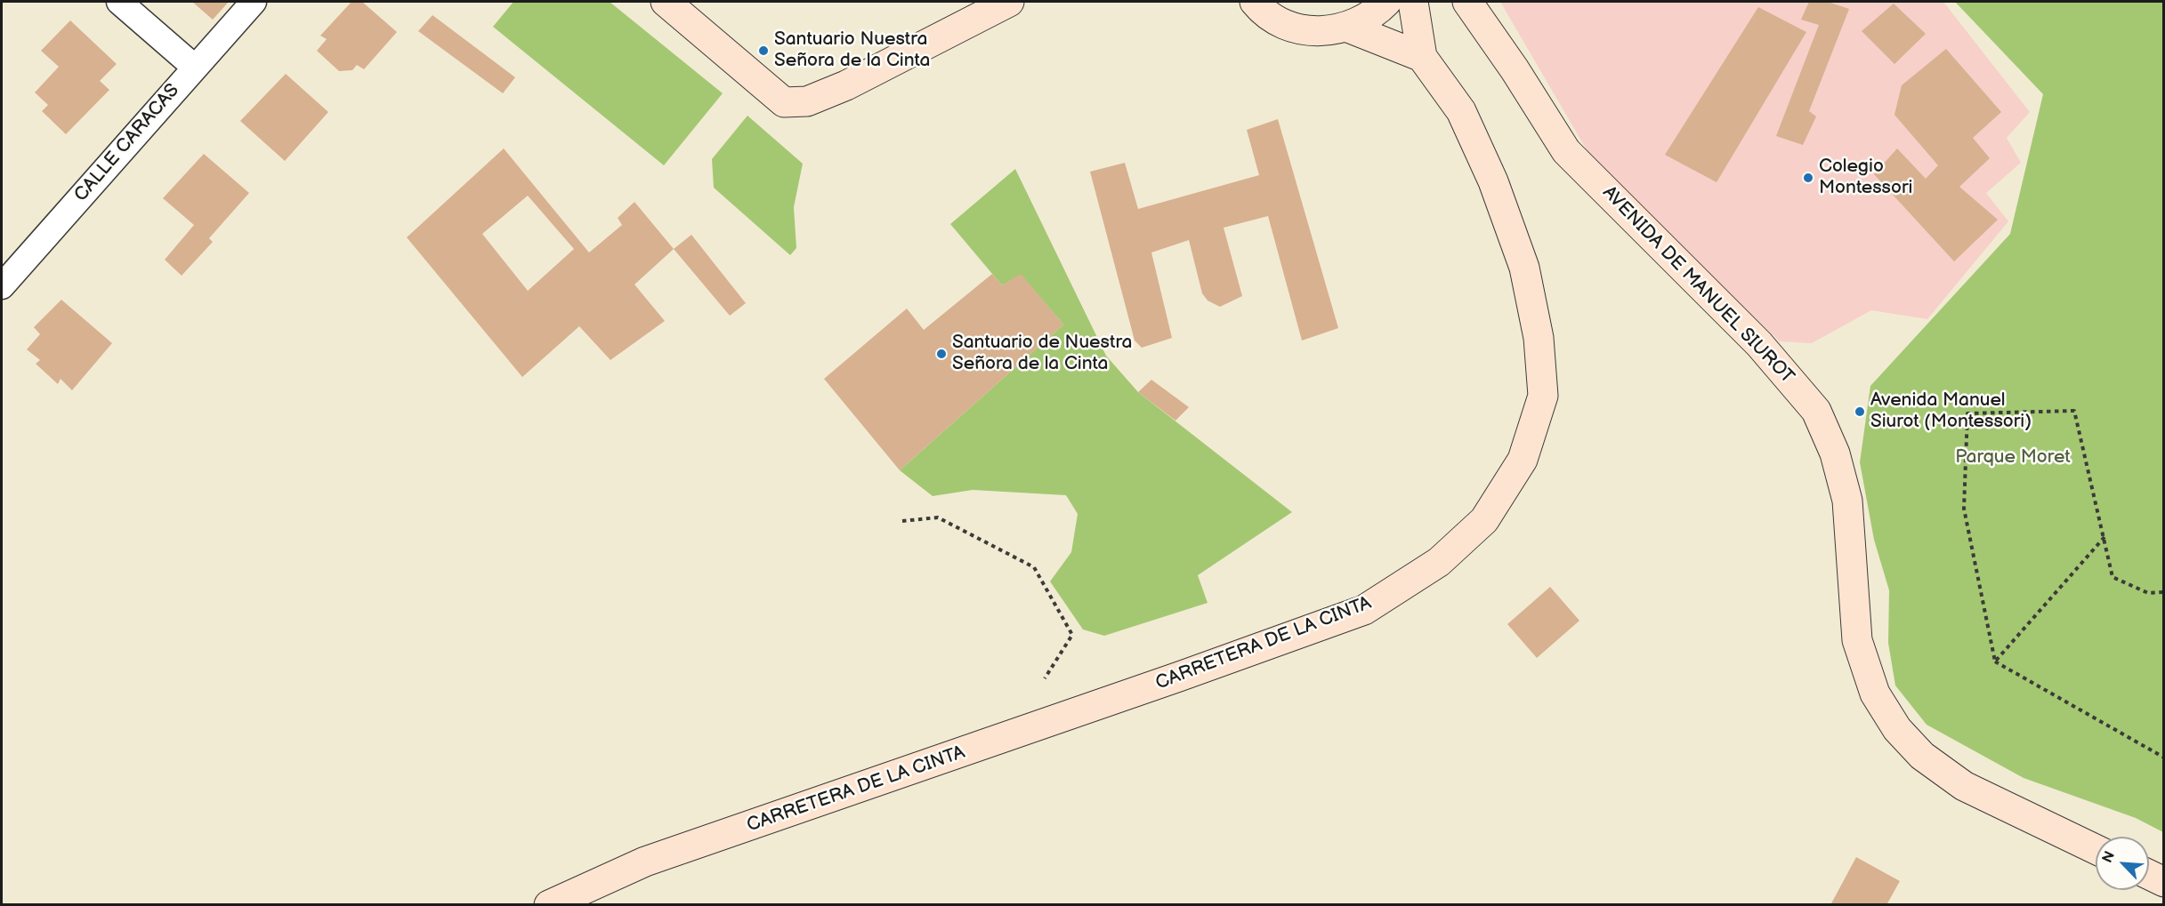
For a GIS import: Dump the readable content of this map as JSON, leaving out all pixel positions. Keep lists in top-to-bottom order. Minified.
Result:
{"streets":{"main road":["AVENIDA DE MANUEL SIUROT","CARRETERA DE LA CINTA"],"street":["CALLE CARACAS"]},"parks":["Parque Moret"],"places":["Santuario Nuestra Señora de la Cinta","Colegio Montessori","Santuario de Nuestra Señora de la Cinta","Avenida Manuel Siurot (Montessori)"],"north":"top left"}
